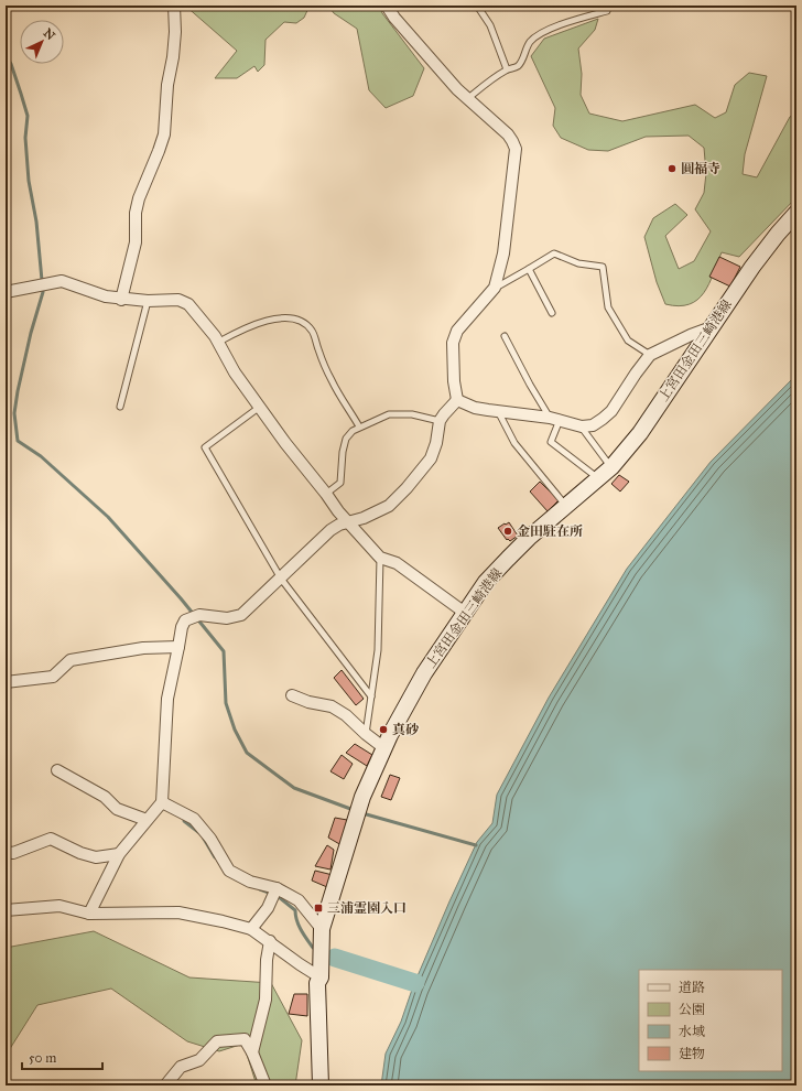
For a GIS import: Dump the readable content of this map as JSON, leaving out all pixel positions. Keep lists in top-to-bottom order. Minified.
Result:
{"streets":{"main road":["上宮田金田三崎港線"]},"places":{"other":["圓福寺","金田駐在所","真砂"],"transit":["三浦霊園入口"]},"legend":["道路","公園","水域","建物"],"scale_bar":"50 m","north":"top right"}
